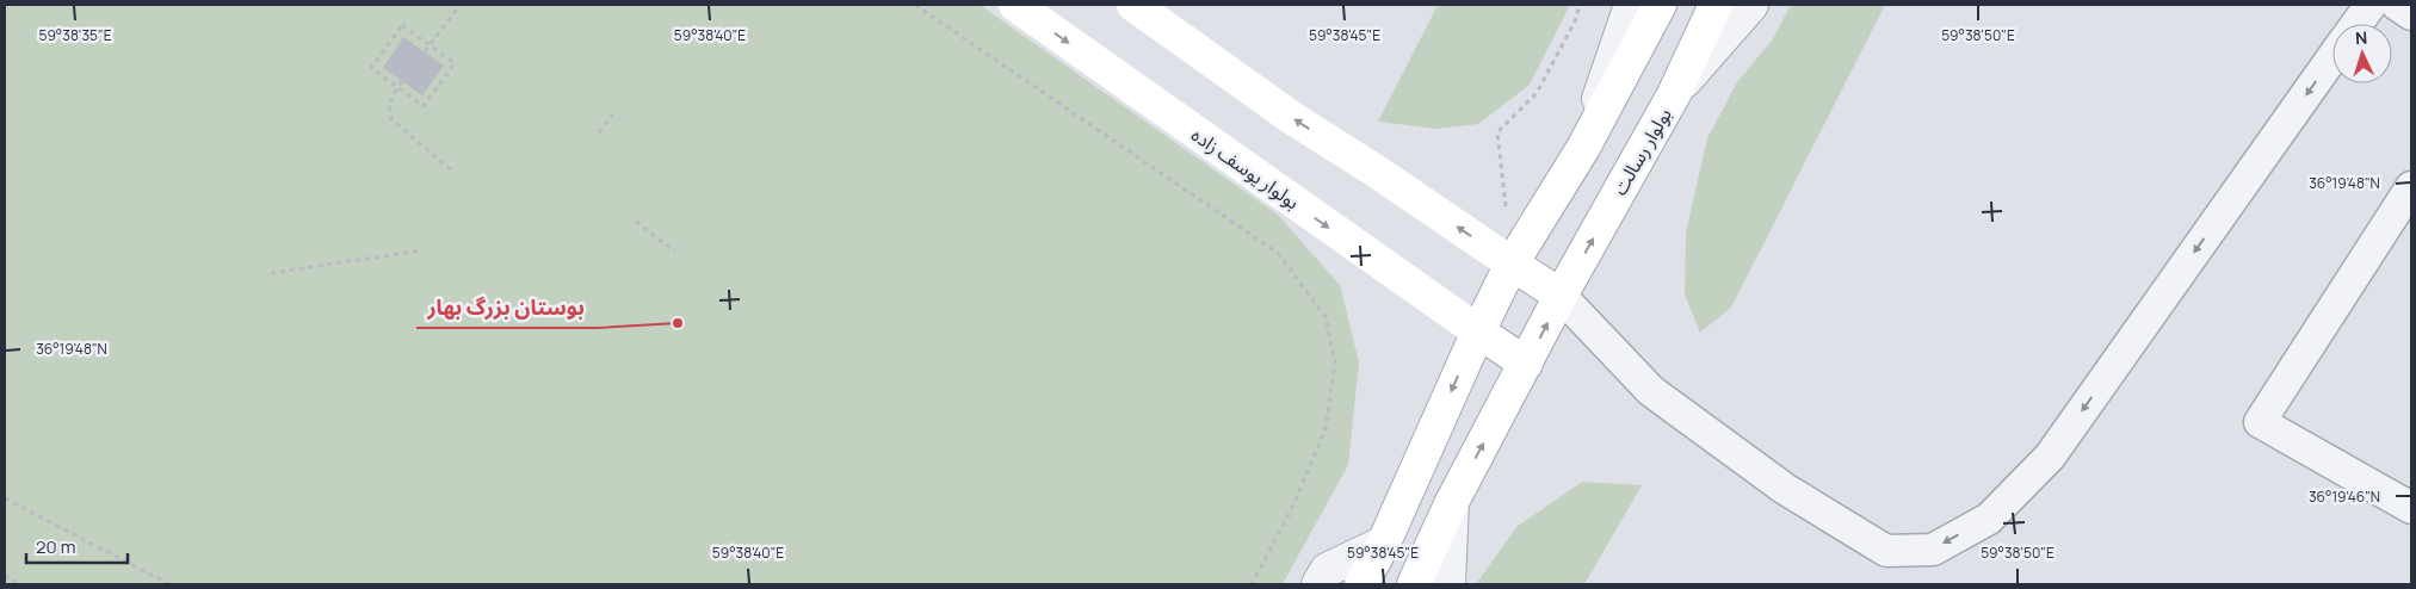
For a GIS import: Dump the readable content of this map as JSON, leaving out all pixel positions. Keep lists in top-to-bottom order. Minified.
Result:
{"streets":{"main road":["بولوار رسالت","بولوار یوسف زاده"]},"crossings":[["بولوار رسالت","بولوار یوسف زاده"]],"places":["بوستان بزرگ بهار"],"scale_bar":"20 m","north":"top","coordinates":["59°38'35\"E","59°38'40\"E","59°38'45\"E","59°38'50\"E","36°19'48\"N","36°19'46\"N"]}
